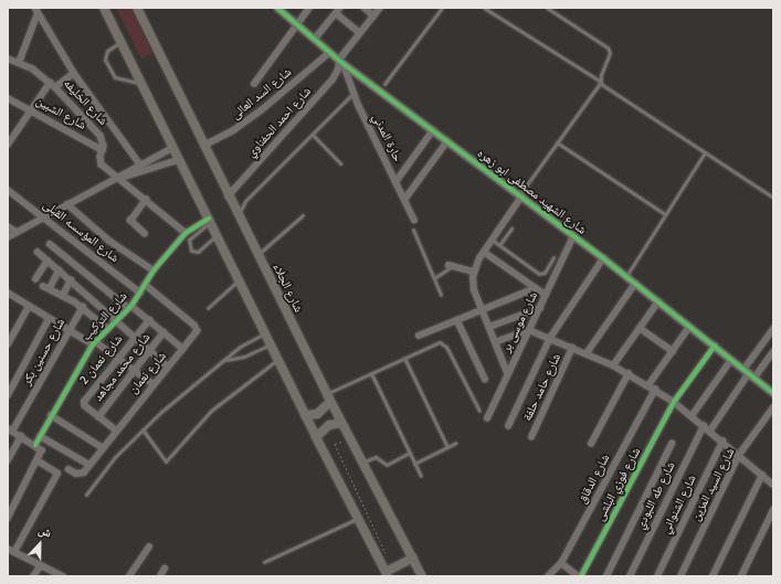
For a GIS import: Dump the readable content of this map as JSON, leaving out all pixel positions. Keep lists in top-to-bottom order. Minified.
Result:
{"streets":{"main road":["شارع الجلاء"],"street":["شارع السد العالى","شارع الخليفه","شارع الشبين","شارع احمد الحفناوي","حارة المدني","شارع الشهيد مصطفى ابو زهره","شارع المؤسسه القبلى","شارع التركيب","شارع موسى بر","شارع حسنين بكر","شارع نعمان 2","شارع محمد مجاهد","شارع نعمان","شارع حامد حلفة","شارع الدقاق","شارع فوزي البلشى","شارع السيد المزين","شارع طه اللبودي","شارع الشنواني"]},"crossings":[["شارع السد العالى","شارع الشهيد مصطفى ابو زهره"],["شارع السد العالى","شارع الجلاء"],["شارع الخليفه","شارع الشبين"],["شارع احمد الحفناوي","حارة المدني"],["شارع احمد الحفناوي","شارع الشهيد مصطفى ابو زهره"],["شارع احمد الحفناوي","شارع الجلاء"],["حارة المدني","شارع الشهيد مصطفى ابو زهره"],["شارع الشهيد مصطفى ابو زهره","شارع موسى بر"],["شارع الشهيد مصطفى ابو زهره","شارع فوزي البلشى"],["شارع المؤسسه القبلى","شارع التركيب"],["شارع التركيب","شارع نعمان"],["شارع نعمان 2","شارع محمد مجاهد"],["شارع نعمان 2","شارع نعمان"]],"north":"top"}
